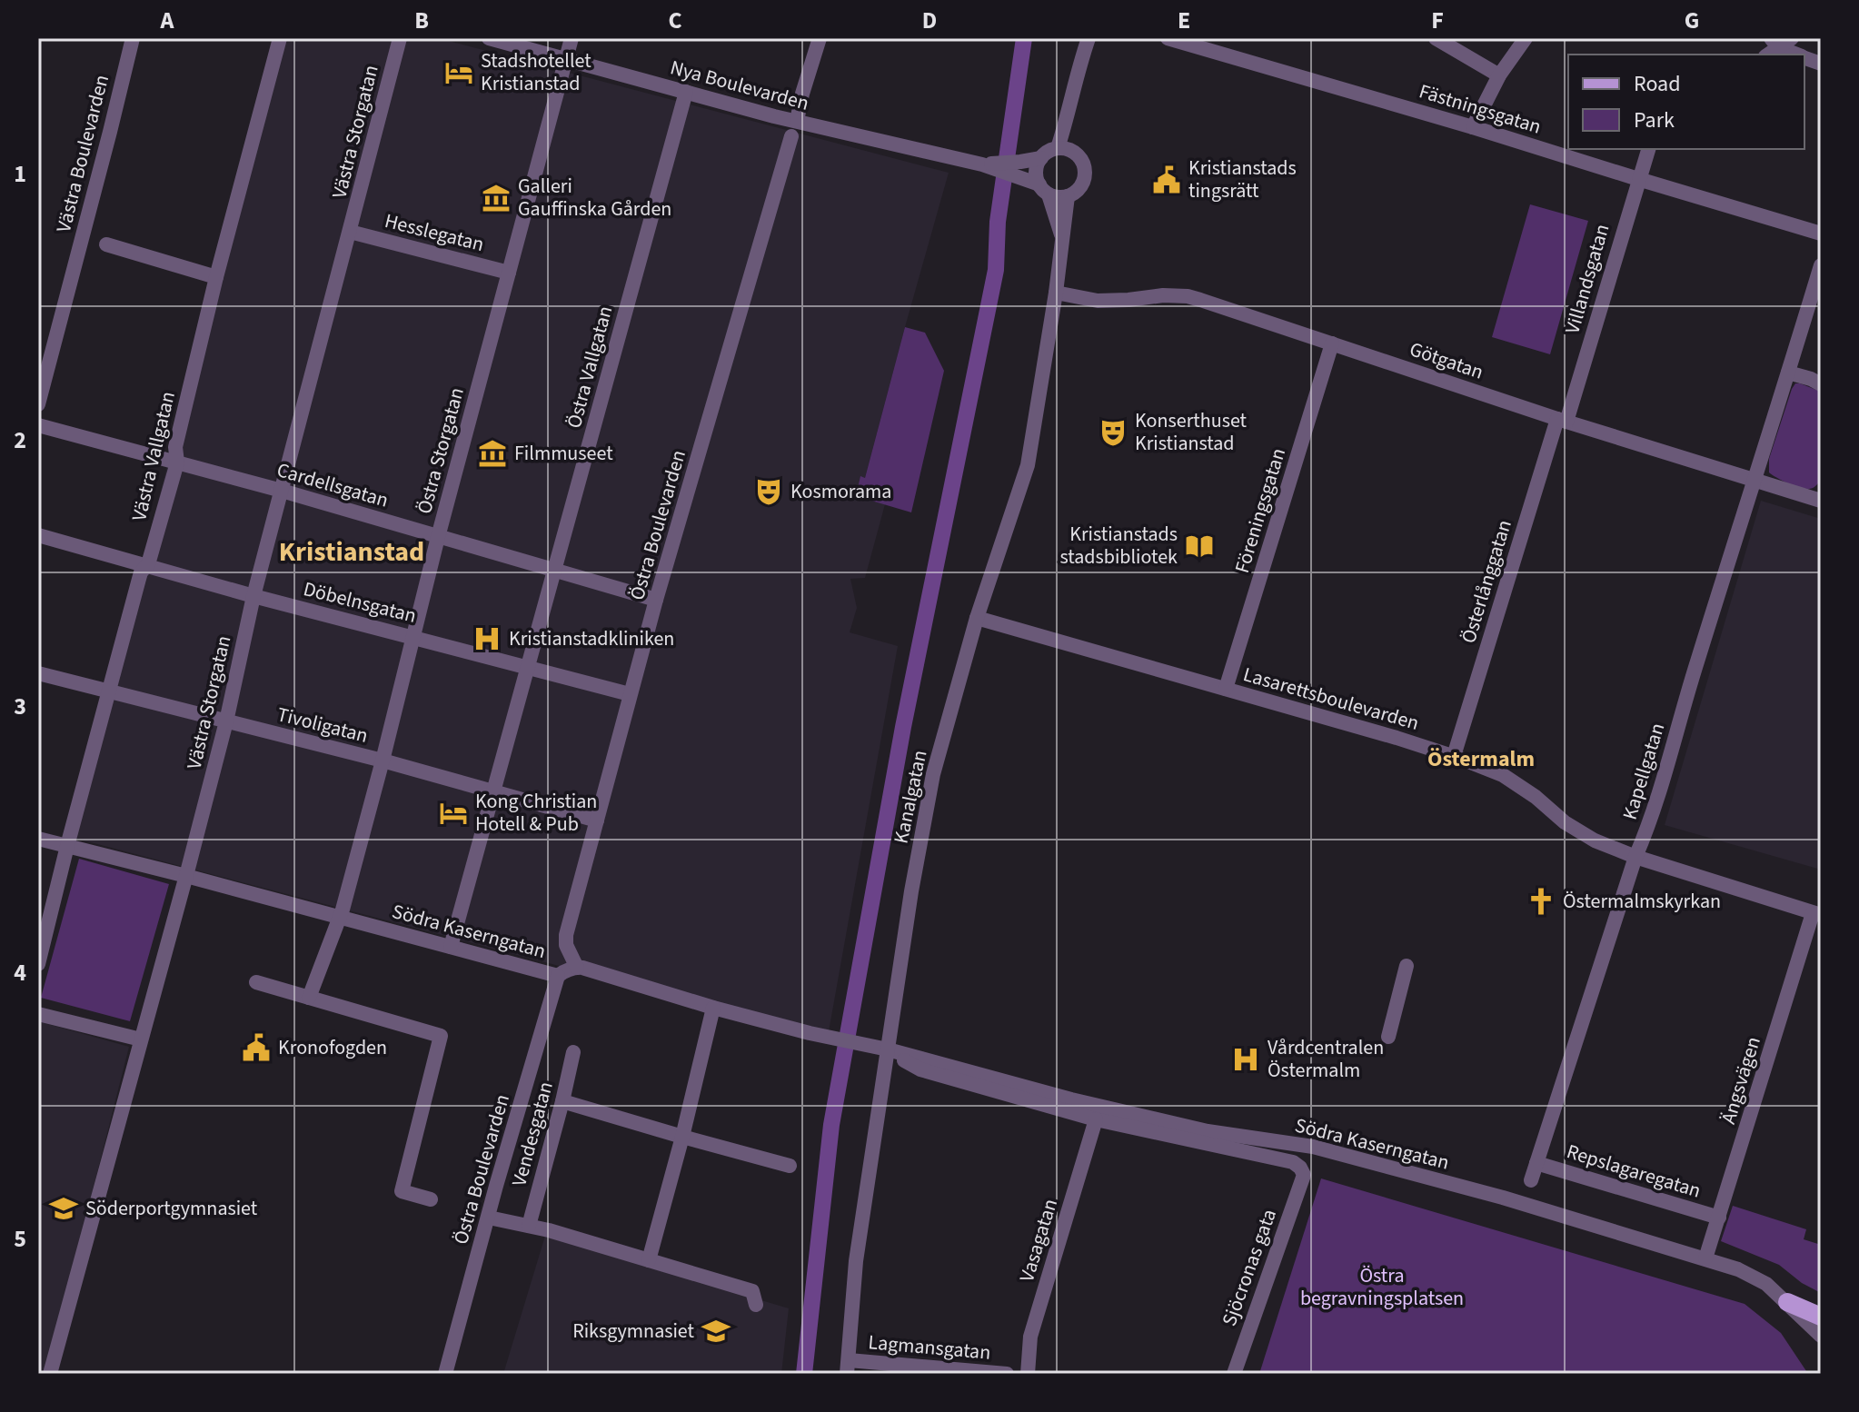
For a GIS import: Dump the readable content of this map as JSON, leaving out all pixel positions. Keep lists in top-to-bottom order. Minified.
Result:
{"streets":{"street":["Nya Boulevarden","Fästningsgatan","Västra Storgatan","Västra Boulevarden","Hesslegatan","Villandsgatan","Götgatan","Östra Vallgatan","Östra Storgatan","Västra Vallgatan","Cardellsgatan","Föreningsgatan","Östra Boulevarden","Österlånggatan","Döbelnsgatan","Lasarettsboulevarden","Tivoligatan","Kapellgatan","Kanalgatan","Södra Kaserngatan","Ängsvägen","Vendesgatan","Repslagaregatan","Vasagatan","Sjöcronas gata","Lagmansgatan"]},"crossings":[["Nya Boulevarden","Östra Vallgatan"],["Nya Boulevarden","Östra Storgatan"],["Nya Boulevarden","Kanalgatan"],["Fästningsgatan","Villandsgatan"],["Västra Storgatan","Hesslegatan"],["Västra Storgatan","Cardellsgatan"],["Västra Storgatan","Döbelnsgatan"],["Västra Storgatan","Tivoligatan"],["Västra Storgatan","Södra Kaserngatan"],["Hesslegatan","Östra Storgatan"],["Villandsgatan","Götgatan"],["Villandsgatan","Österlånggatan"],["Götgatan","Föreningsgatan"],["Götgatan","Österlånggatan"],["Götgatan","Kapellgatan"],["Götgatan","Kanalgatan"],["Östra Vallgatan","Cardellsgatan"],["Östra Vallgatan","Döbelnsgatan"],["Östra Vallgatan","Tivoligatan"],["Östra Vallgatan","Södra Kaserngatan"],["Östra Storgatan","Cardellsgatan"],["Östra Storgatan","Döbelnsgatan"],["Östra Storgatan","Tivoligatan"],["Östra Storgatan","Södra Kaserngatan"],["Västra Vallgatan","Cardellsgatan"],["Västra Vallgatan","Döbelnsgatan"],["Västra Vallgatan","Tivoligatan"],["Västra Vallgatan","Södra Kaserngatan"],["Cardellsgatan","Östra Boulevarden"],["Föreningsgatan","Lasarettsboulevarden"],["Östra Boulevarden","Döbelnsgatan"],["Östra Boulevarden","Tivoligatan"],["Östra Boulevarden","Södra Kaserngatan"],["Österlånggatan","Lasarettsboulevarden"],["Lasarettsboulevarden","Kapellgatan"],["Lasarettsboulevarden","Kanalgatan"],["Lasarettsboulevarden","Ängsvägen"],["Kapellgatan","Repslagaregatan"],["Kanalgatan","Södra Kaserngatan"],["Kanalgatan","Lagmansgatan"],["Södra Kaserngatan","Ängsvägen"],["Södra Kaserngatan","Vasagatan"],["Södra Kaserngatan","Sjöcronas gata"],["Ängsvägen","Repslagaregatan"]],"districts":["Kristianstad","Östermalm"],"parks":["Östra begravningsplatsen"],"places":{"hotel":["Stadshotellet Kristianstad","Kong Christian Hotell & Pub"],"public building":["Kristianstads tingsrätt","Kronofogden"],"museum":["Galleri Gauffinska Gården","Filmmuseet"],"theatre":["Konserthuset Kristianstad","Kosmorama"],"library":["Kristianstads stadsbibliotek"],"hospital":["Kristianstadkliniken","Vårdcentralen Östermalm"],"church":["Östermalmskyrkan"],"school or university":["Söderportgymnasiet","Riksgymnasiet"]},"legend":["Road","Park"],"grid":{"columns":["A","B","C","D","E","F","G"],"rows":["1","2","3","4","5"]}}
